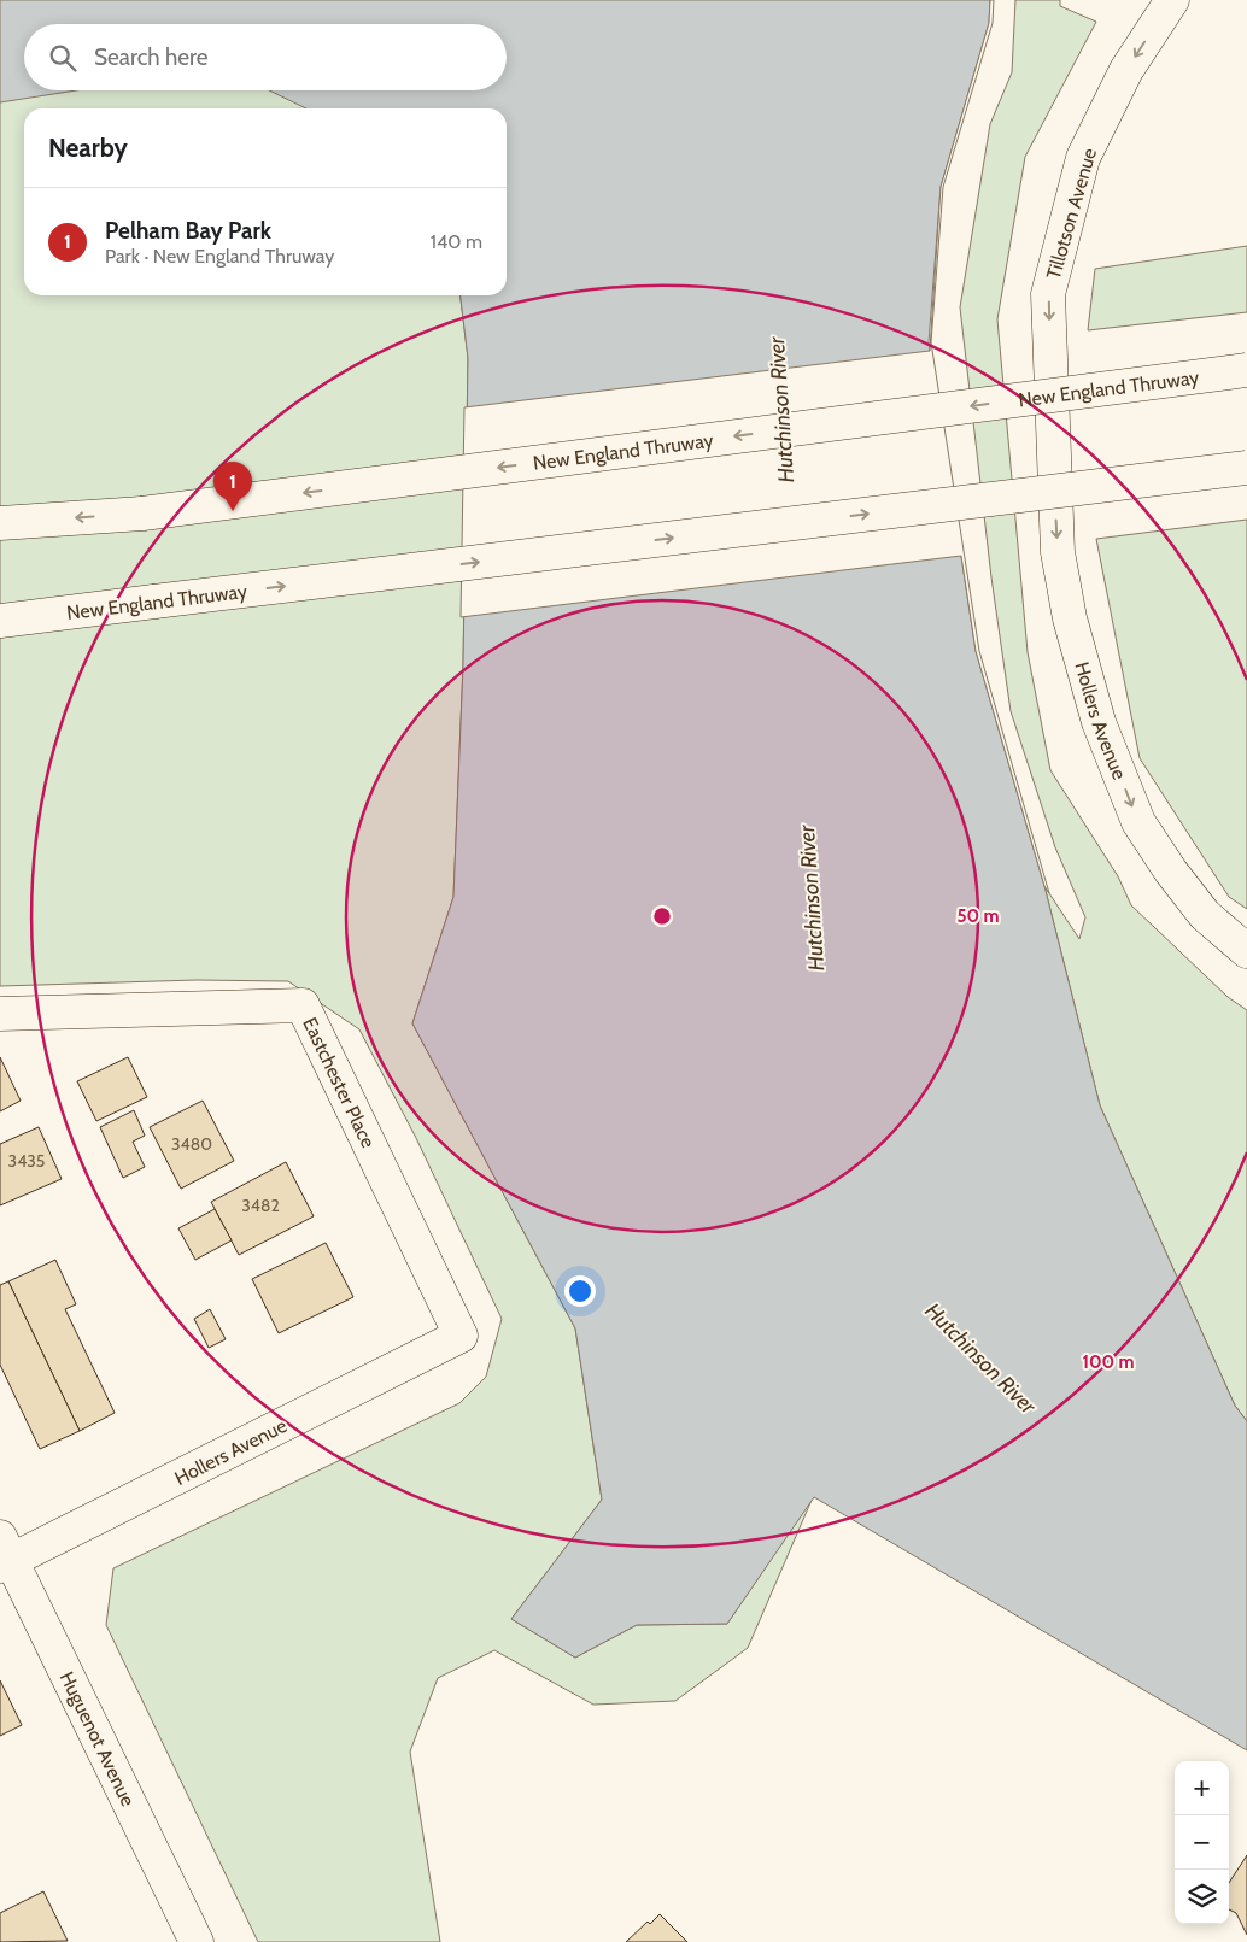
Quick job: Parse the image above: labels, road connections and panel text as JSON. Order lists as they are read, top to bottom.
{
  "streets": {
    "main road": [
      "Tillotson Avenue",
      "New England Thruway",
      "Hollers Avenue",
      "Eastchester Place",
      "Huguenot Avenue"
    ]
  },
  "crossings": [
    ["Tillotson Avenue", "Hollers Avenue"],
    ["Hollers Avenue", "Eastchester Place"],
    ["Hollers Avenue", "Huguenot Avenue"]
  ],
  "one_way": ["Tillotson Avenue", "Hollers Avenue"],
  "water": ["Hutchinson River"],
  "house_numbers": ["3480", "3435", "3482"],
  "page": {
    "search": "Search here",
    "heading": "Nearby",
    "list": [
      {
        "mark": "1",
        "name": "Pelham Bay Park",
        "note": "Park · New England Thruway",
        "value": "140 m"
      }
    ],
    "pins": "1",
    "map_buttons": ["+", "−"]
  },
  "rings": ["50 m", "100 m"]
}
